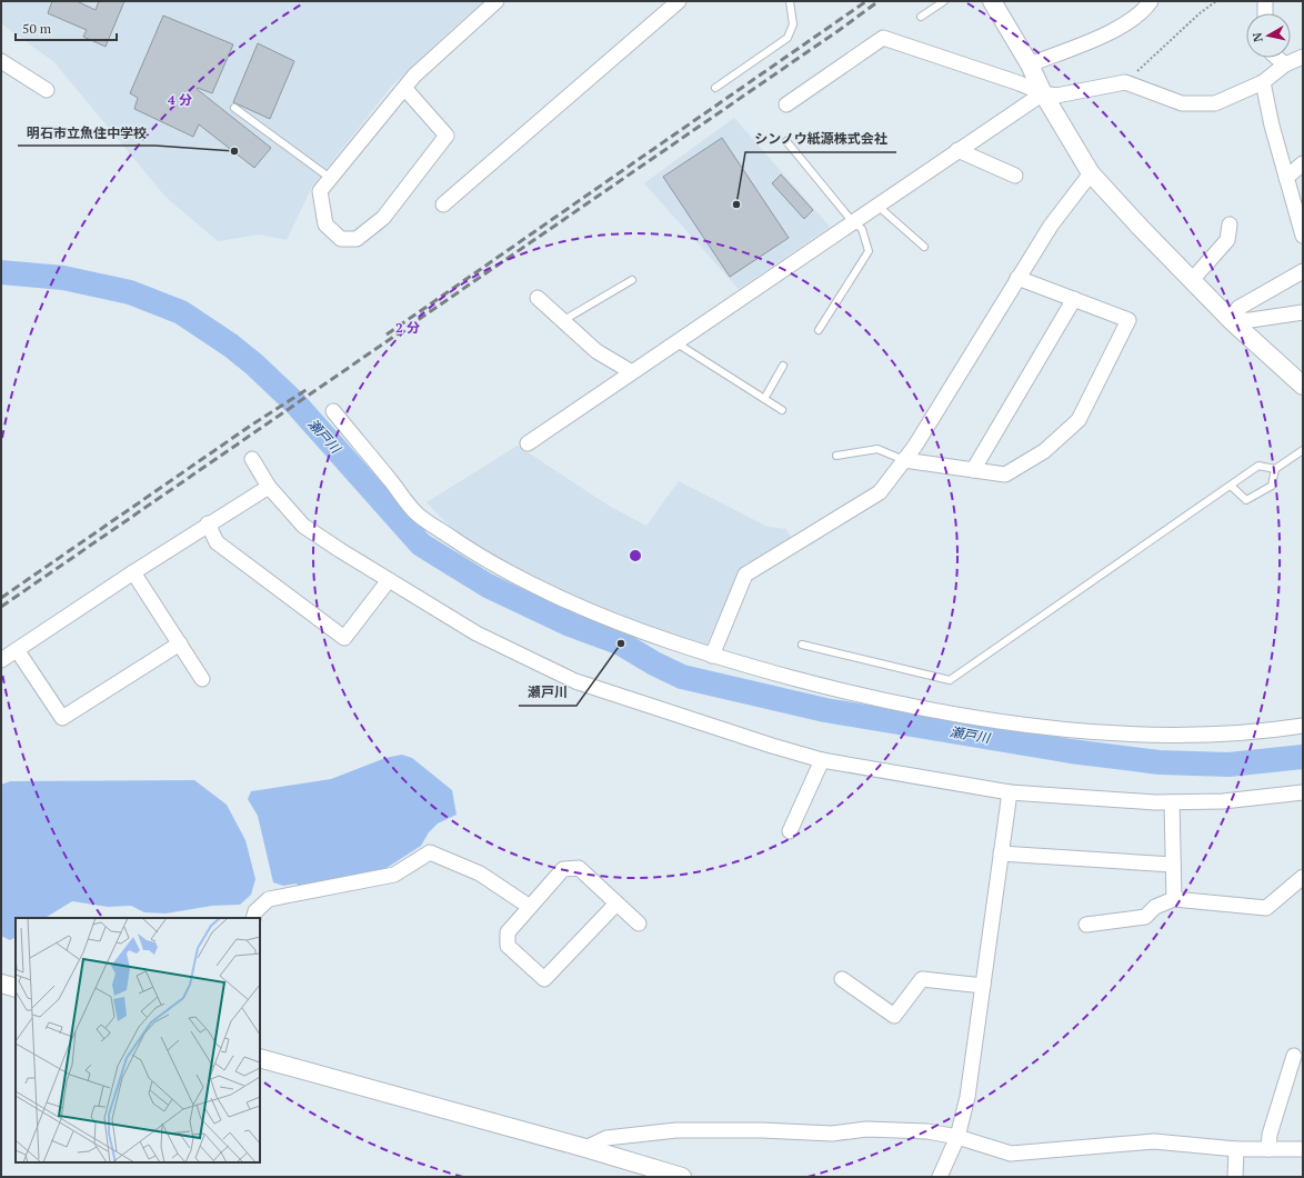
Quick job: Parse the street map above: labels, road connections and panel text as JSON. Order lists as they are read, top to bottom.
{
  "water": ["瀬戸川"],
  "places": ["明石市立魚住中学校", "シンノウ紙源株式会社", "瀬戸川"],
  "scale_bar": "50 m",
  "north": "left",
  "rings": ["4 分", "2 分"]
}
